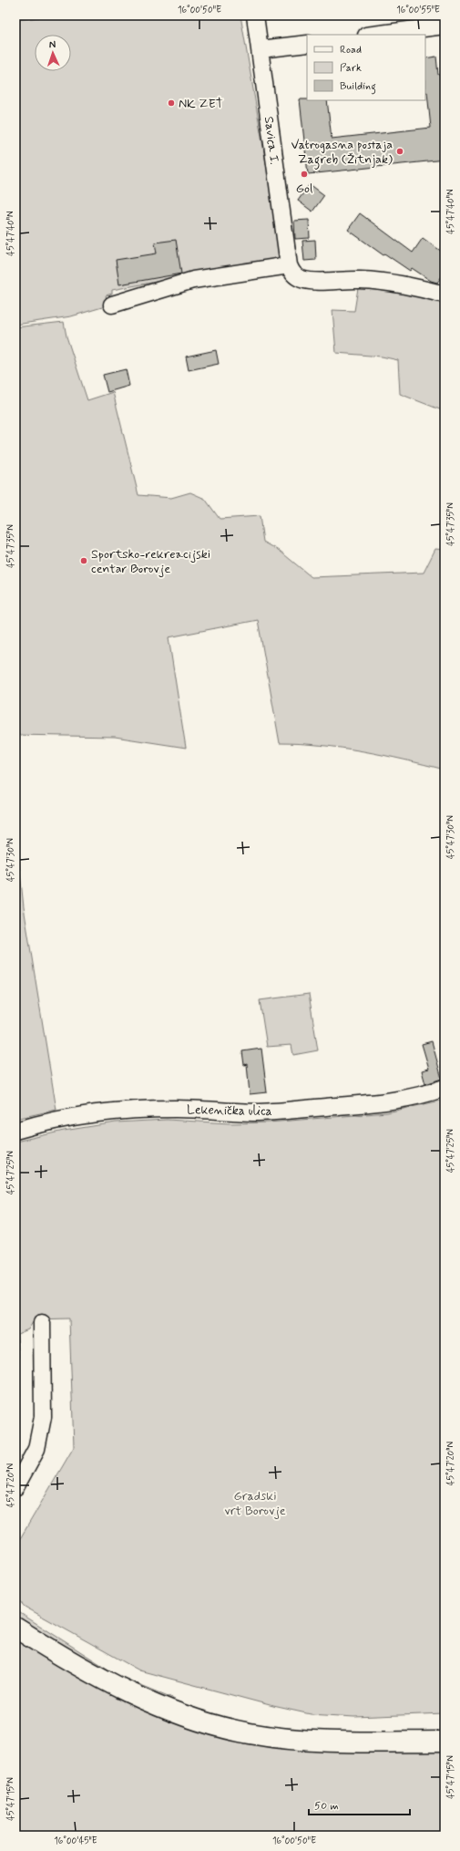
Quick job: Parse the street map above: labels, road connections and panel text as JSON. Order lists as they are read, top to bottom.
{
  "streets": {
    "street": ["Savica I.", "Lekenička ulica"]
  },
  "parks": ["Gradski vrt Borovje"],
  "places": [
    "NK ZET",
    "Vatrogasna postaja Zagreb (Žitnjak)",
    "Gol",
    "Sportsko-rekreacijski centar Borovje"
  ],
  "legend": ["Road", "Park", "Building"],
  "scale_bar": "50 m",
  "north": "top",
  "coordinates": [
    "16°00'50\"E",
    "16°00'55\"E",
    "45°47'40\"N",
    "45°47'35\"N",
    "45°47'30\"N",
    "45°47'25\"N",
    "45°47'20\"N",
    "45°47'15\"N",
    "16°00'45\"E"
  ]
}
